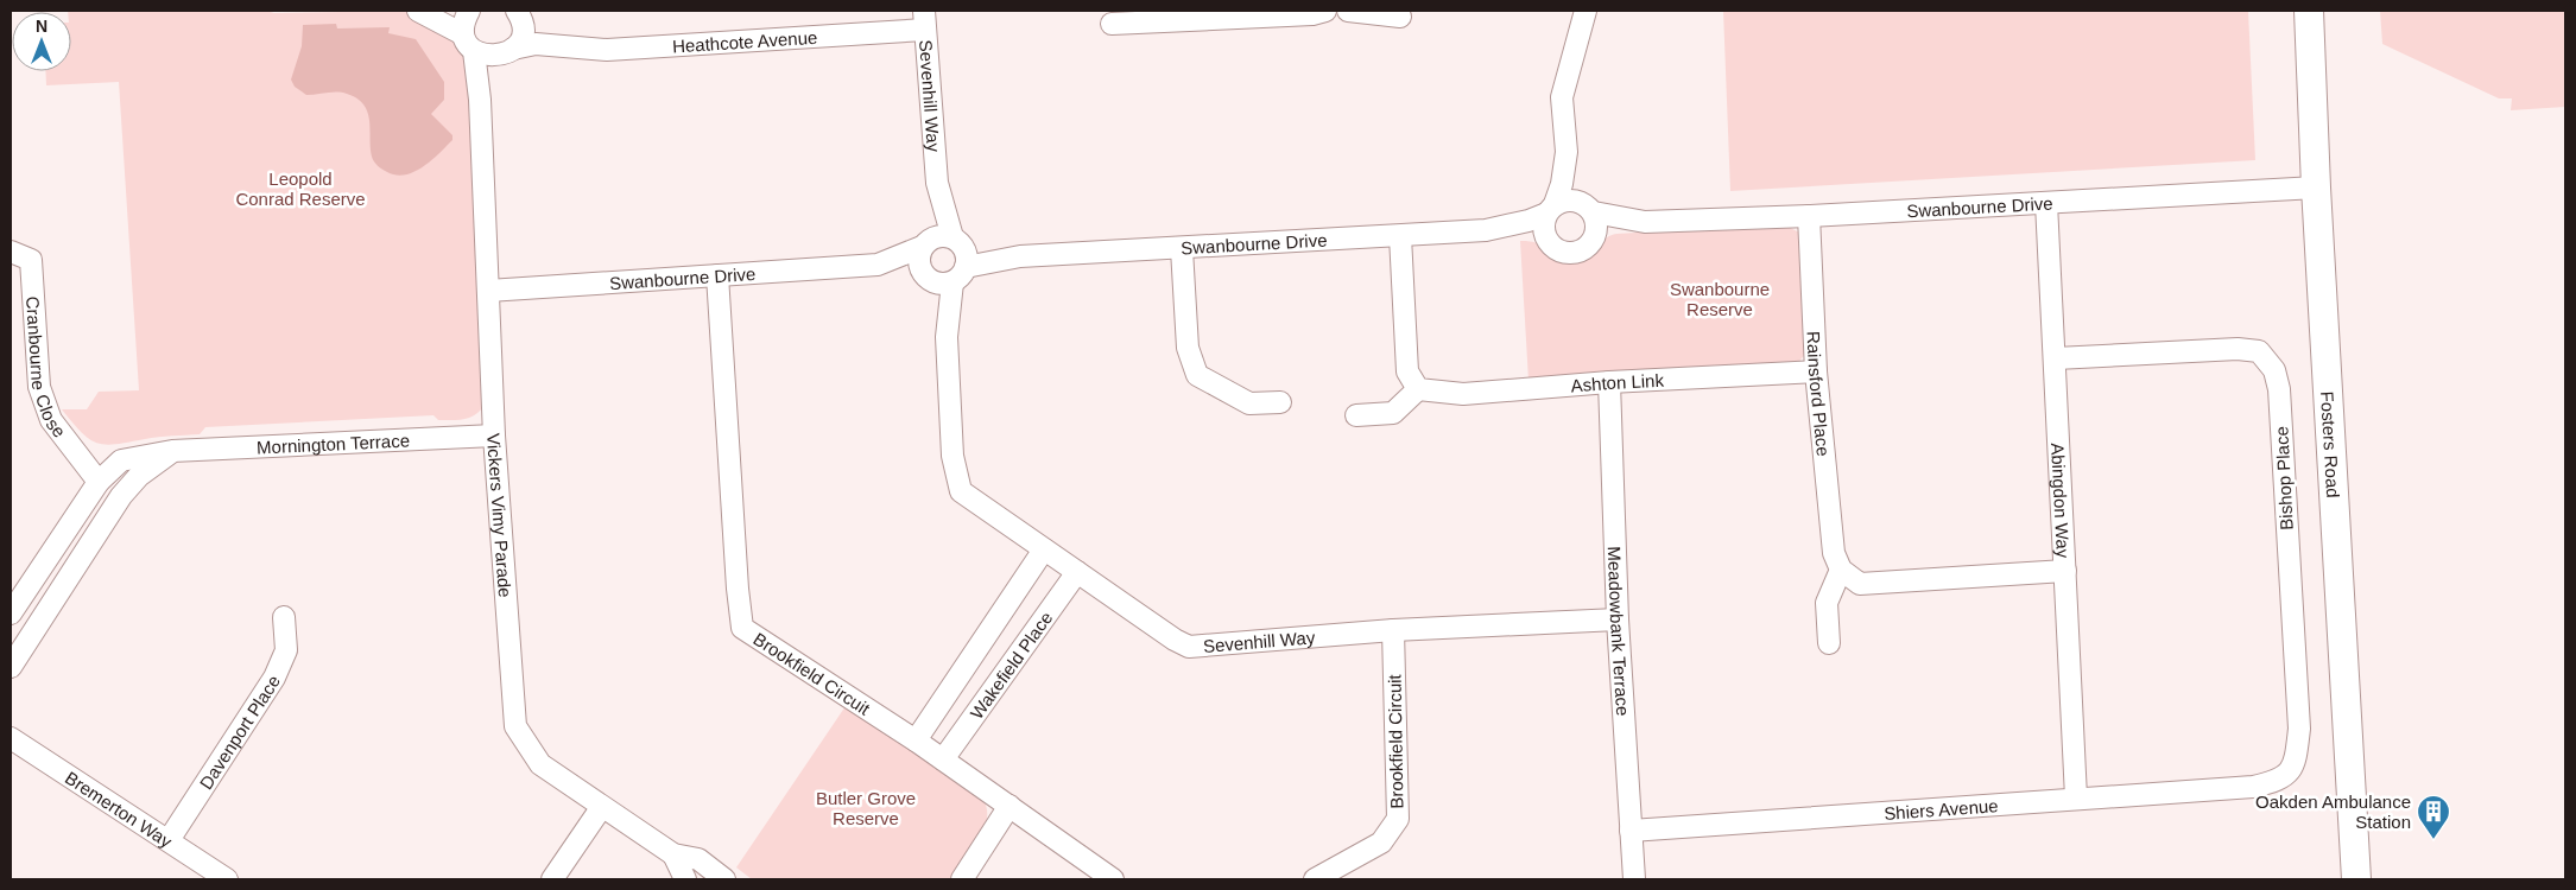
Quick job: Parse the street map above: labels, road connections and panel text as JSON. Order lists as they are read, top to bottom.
{
  "streets": {
    "main road": ["Fosters Road"],
    "street": [
      "Heathcote Avenue",
      "Sevenhill Way",
      "Swanbourne Drive",
      "Cranbourne Close",
      "Ashton Link",
      "Rainsford Place",
      "Mornington Terrace",
      "Bishop Place",
      "Abingdon Way",
      "Vickers Vimy Parade",
      "Meadowbank Terrace",
      "Wakefield Place",
      "Brookfield Circuit",
      "Davenport Place",
      "Bremerton Way",
      "Shiers Avenue"
    ]
  },
  "crossings": [
    ["Heathcote Avenue", "Sevenhill Way"],
    ["Heathcote Avenue", "Vickers Vimy Parade"],
    ["Sevenhill Way", "Swanbourne Drive"],
    ["Sevenhill Way", "Meadowbank Terrace"],
    ["Sevenhill Way", "Wakefield Place"],
    ["Sevenhill Way", "Brookfield Circuit"],
    ["Swanbourne Drive", "Rainsford Place"],
    ["Swanbourne Drive", "Fosters Road"],
    ["Swanbourne Drive", "Abingdon Way"],
    ["Swanbourne Drive", "Vickers Vimy Parade"],
    ["Swanbourne Drive", "Brookfield Circuit"],
    ["Cranbourne Close", "Mornington Terrace"],
    ["Ashton Link", "Rainsford Place"],
    ["Ashton Link", "Meadowbank Terrace"],
    ["Mornington Terrace", "Vickers Vimy Parade"],
    ["Bishop Place", "Abingdon Way"],
    ["Bishop Place", "Shiers Avenue"],
    ["Abingdon Way", "Shiers Avenue"],
    ["Meadowbank Terrace", "Shiers Avenue"],
    ["Wakefield Place", "Brookfield Circuit"],
    ["Davenport Place", "Bremerton Way"]
  ],
  "parks": ["Leopold Conrad Reserve", "Swanbourne Reserve", "Butler Grove Reserve"],
  "places": {
    "building": ["Oakden Ambulance Station"]
  },
  "north": "top"
}
